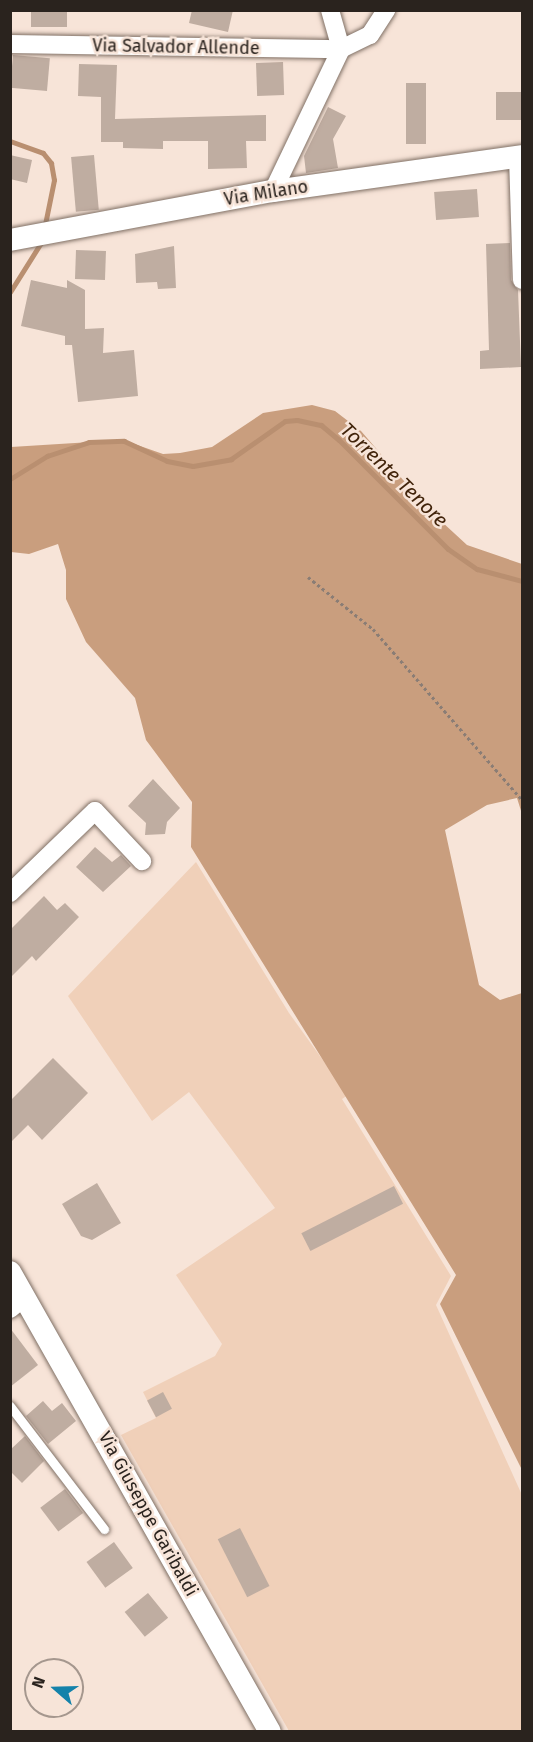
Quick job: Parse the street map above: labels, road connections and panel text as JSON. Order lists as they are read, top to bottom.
{
  "streets": {
    "street": ["Via Salvador Allende", "Via Milano", "Via Giuseppe Garibaldi"]
  },
  "water": ["Torrente Tenore"],
  "north": "left"
}
